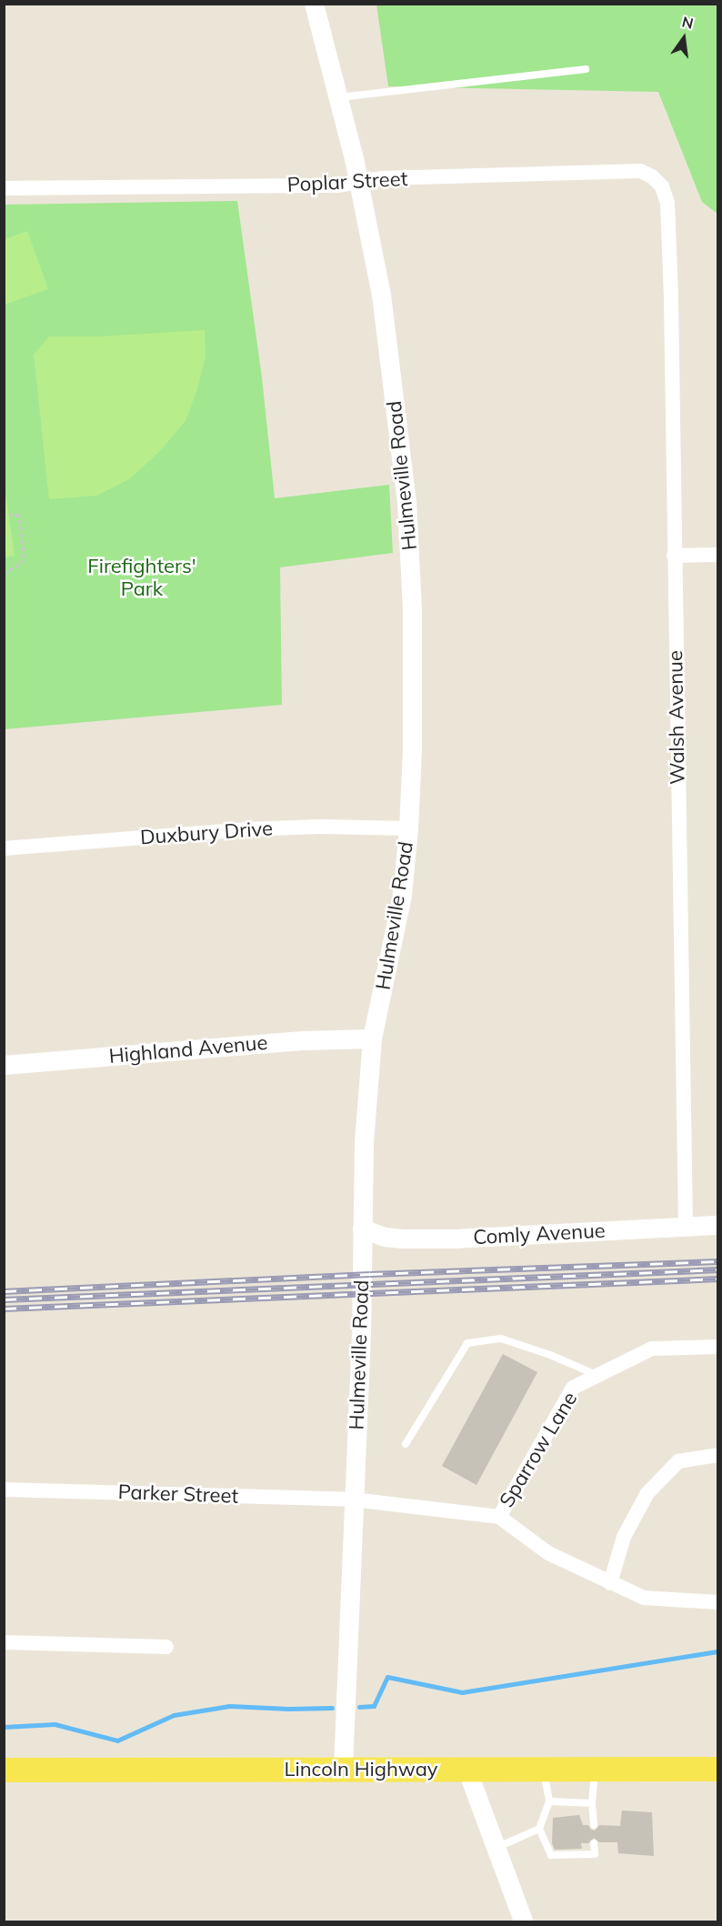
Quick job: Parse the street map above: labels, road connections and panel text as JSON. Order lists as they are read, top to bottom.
{
  "streets": {
    "main road": ["Lincoln Highway"],
    "street": [
      "Poplar Street",
      "Hulmeville Road",
      "Walsh Avenue",
      "Duxbury Drive",
      "Highland Avenue",
      "Comly Avenue",
      "Sparrow Lane",
      "Parker Street"
    ]
  },
  "crossings": [
    ["Poplar Street", "Hulmeville Road"],
    ["Poplar Street", "Walsh Avenue"],
    ["Hulmeville Road", "Duxbury Drive"],
    ["Hulmeville Road", "Highland Avenue"],
    ["Hulmeville Road", "Comly Avenue"],
    ["Hulmeville Road", "Sparrow Lane"],
    ["Hulmeville Road", "Parker Street"],
    ["Hulmeville Road", "Lincoln Highway"],
    ["Walsh Avenue", "Comly Avenue"],
    ["Sparrow Lane", "Parker Street"]
  ],
  "parks": ["Firefighters' Park"],
  "north": "top"
}
